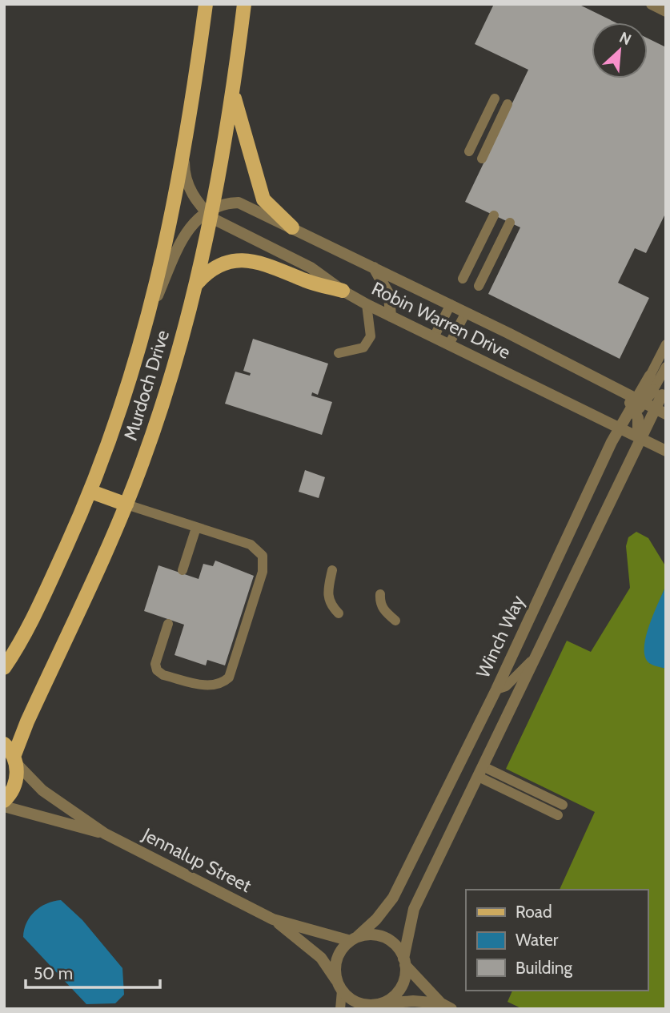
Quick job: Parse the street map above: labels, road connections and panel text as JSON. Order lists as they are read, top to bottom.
{
  "streets": {
    "main road": ["Murdoch Drive"],
    "street": ["Robin Warren Drive", "Winch Way", "Jennalup Street"]
  },
  "crossings": [
    ["Robin Warren Drive", "Murdoch Drive"],
    ["Robin Warren Drive", "Winch Way"],
    ["Murdoch Drive", "Jennalup Street"],
    ["Winch Way", "Jennalup Street"]
  ],
  "legend": ["Road", "Water", "Building"],
  "scale_bar": "50 m",
  "north": "top right"
}
